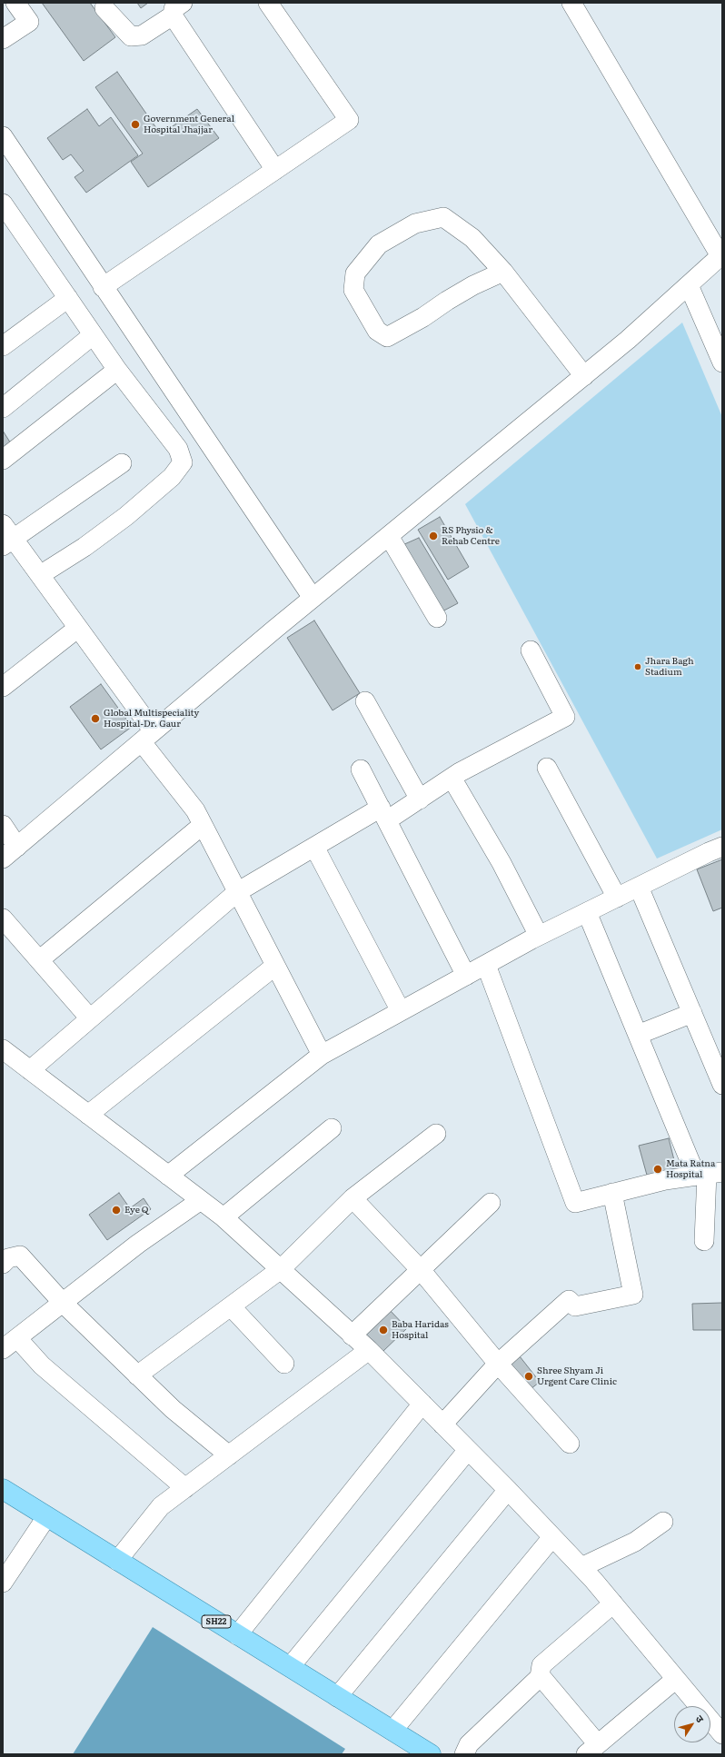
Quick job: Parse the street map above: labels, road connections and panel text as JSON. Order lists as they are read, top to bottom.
{
  "streets": {
    "main road": ["SH22"]
  },
  "places": [
    "Government General Hospital Jhajjar",
    "RS Physio & Rehab Centre",
    "Jhara Bagh Stadium",
    "Global Multispeciality Hospital-Dr. Gaur",
    "Mata Ratna Hospital",
    "Eye Q",
    "Baba Haridas Hospital",
    "Shree Shyam Ji Urgent Care Clinic"
  ],
  "north": "top right"
}
